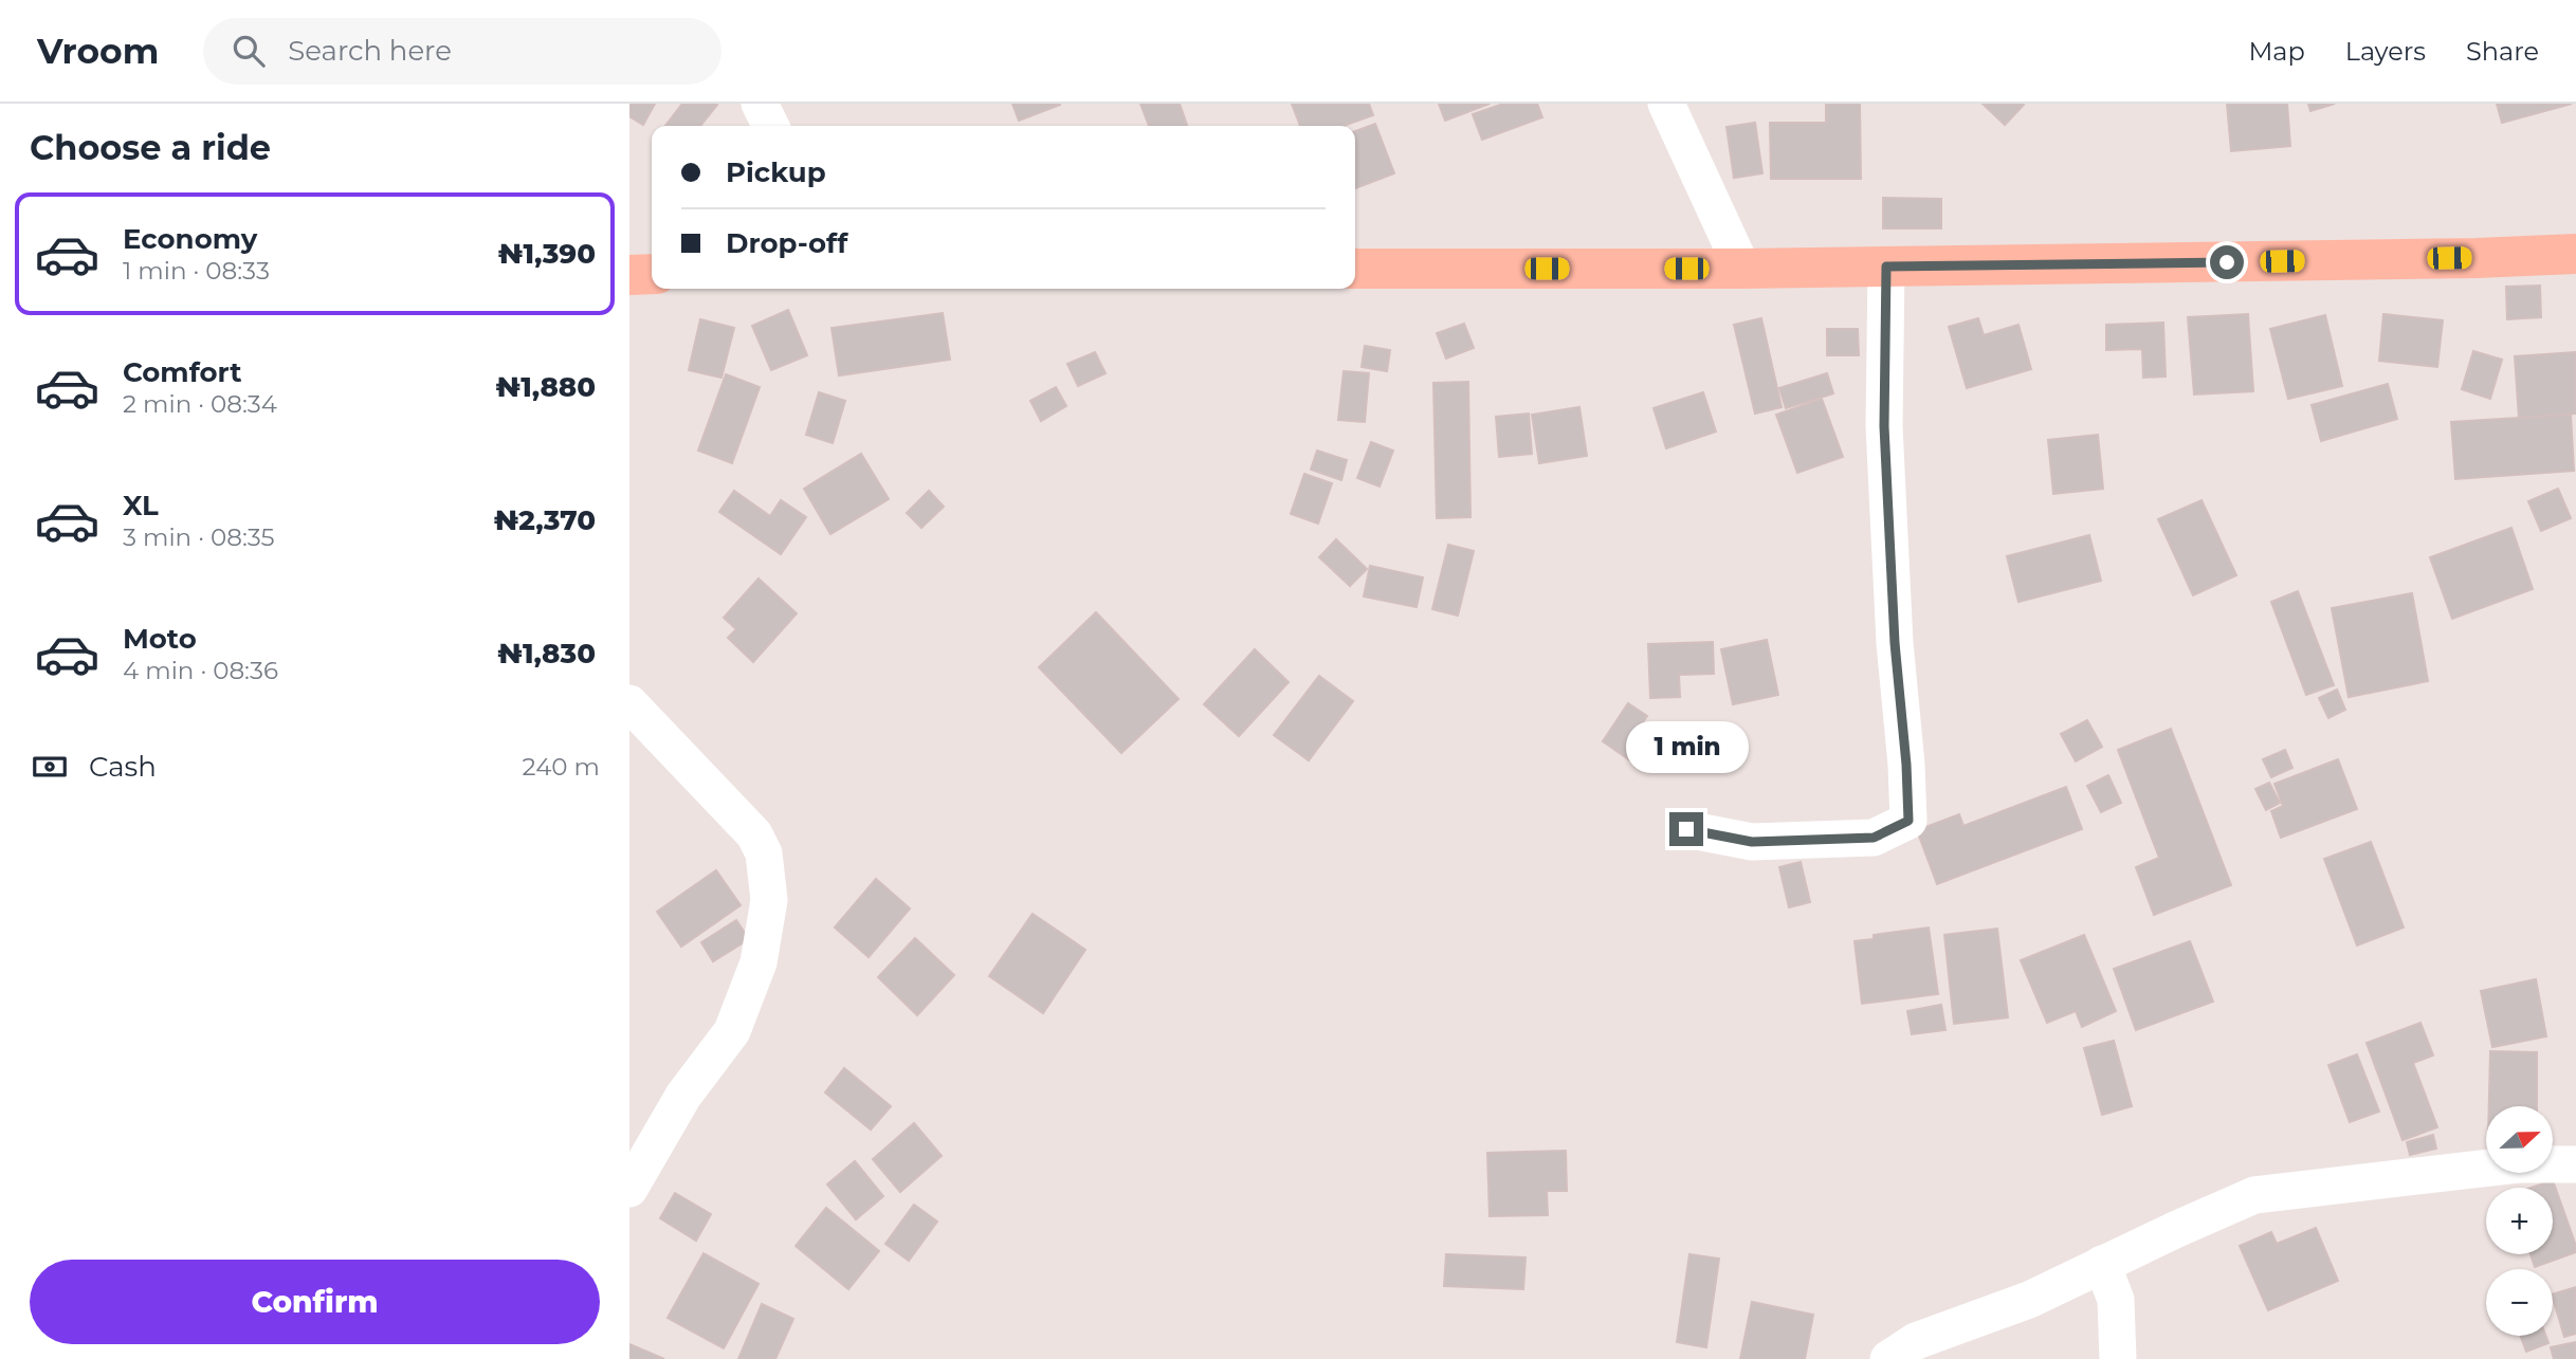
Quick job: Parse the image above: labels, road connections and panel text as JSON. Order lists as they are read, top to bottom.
{
  "north": "right",
  "page": {
    "header": "Vroom",
    "search": "Search here",
    "nav": ["Map", "Layers", "Share"],
    "heading": "Choose a ride",
    "banner": ["Pickup", "Drop-off"],
    "list": [
      {
        "name": "Economy",
        "note": "1 min · 08:33",
        "value": "₦1,390"
      },
      {
        "name": "Comfort",
        "note": "2 min · 08:34",
        "value": "₦1,880"
      },
      {
        "name": "XL",
        "note": "3 min · 08:35",
        "value": "₦2,370"
      },
      {
        "name": "Moto",
        "note": "4 min · 08:36",
        "value": "₦1,830"
      }
    ],
    "bubble": "1 min",
    "pay": ["Cash", "240 m"],
    "map_buttons": ["+", "−"],
    "buttons": "Confirm"
  }
}
